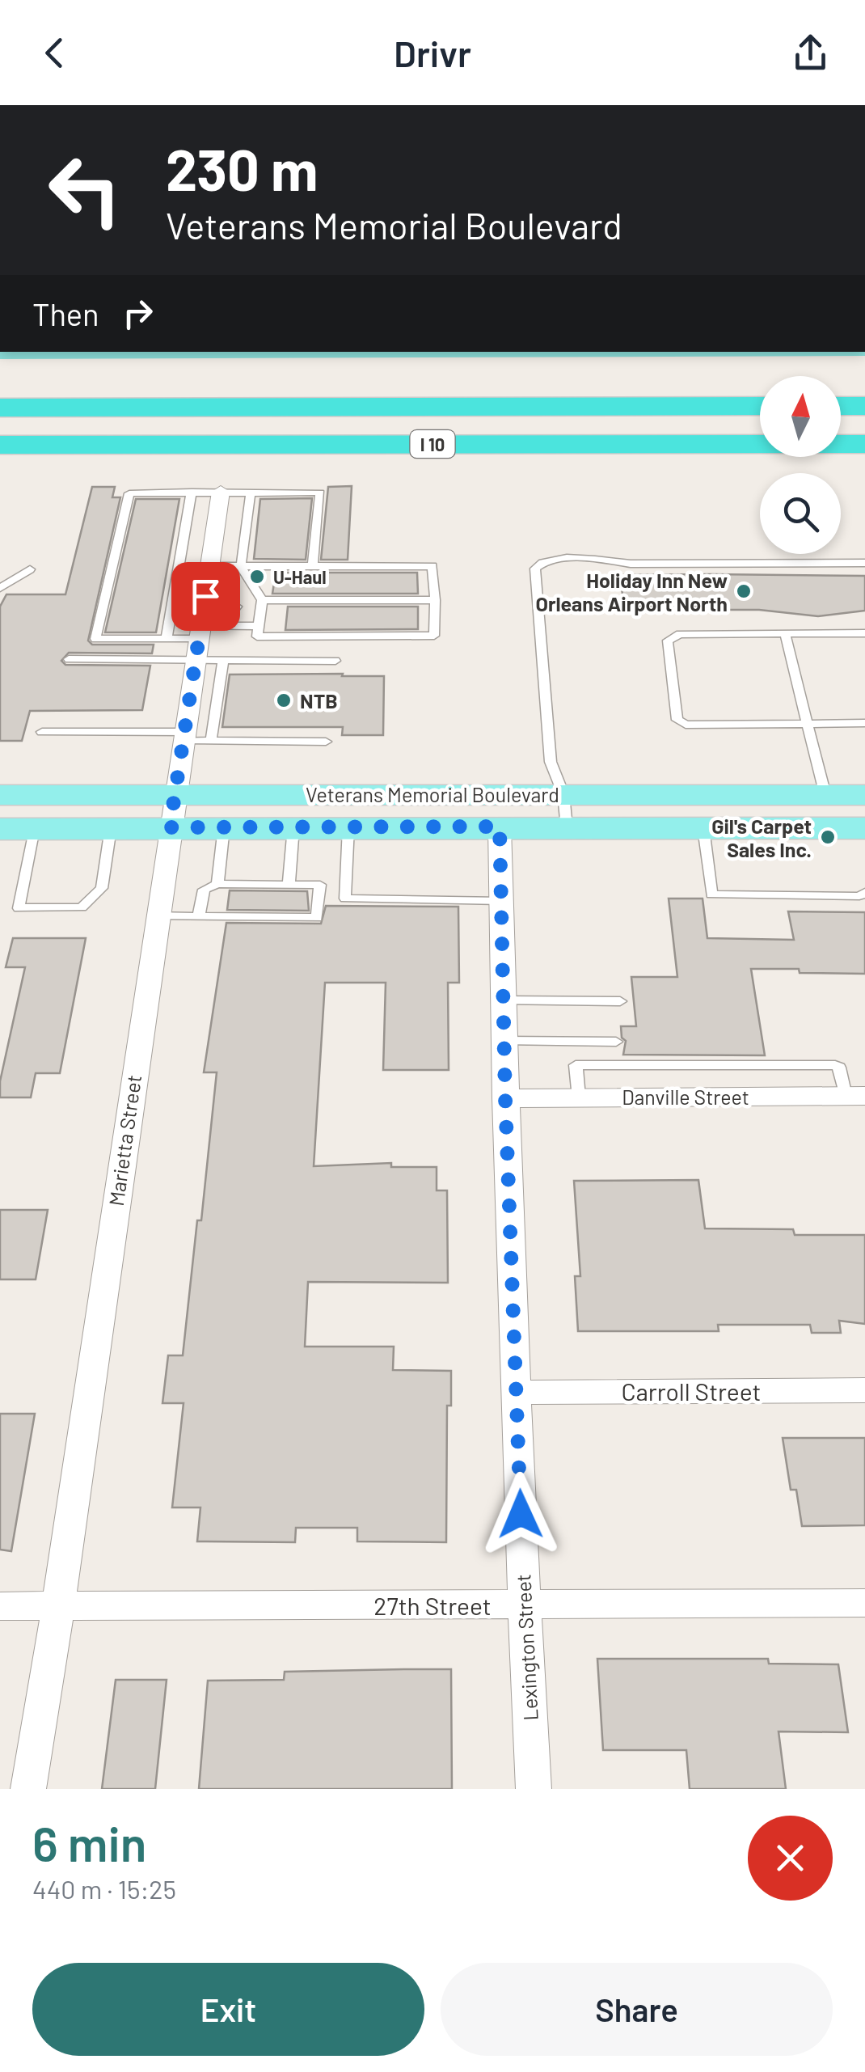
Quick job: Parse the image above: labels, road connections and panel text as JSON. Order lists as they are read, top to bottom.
{
  "streets": {
    "highway": ["I 10"],
    "main road": ["Veterans Memorial Boulevard"],
    "street": [
      "Danville Street",
      "Marietta Street",
      "Carroll Street",
      "27th Street",
      "Lexington Street"
    ]
  },
  "crossings": [
    ["Veterans Memorial Boulevard", "Marietta Street"],
    ["Veterans Memorial Boulevard", "Lexington Street"],
    ["Danville Street", "Lexington Street"],
    ["Marietta Street", "27th Street"],
    ["Carroll Street", "Lexington Street"],
    ["27th Street", "Lexington Street"]
  ],
  "places": [
    "U-Haul",
    "Holiday Inn New Orleans Airport North",
    "NTB",
    "Gil's Carpet Sales Inc."
  ],
  "north": "top",
  "page": {
    "header": "Drivr",
    "turn": ["230 m", "Veterans Memorial Boulevard"],
    "then": "Then",
    "heading": ["6 min", "440 m · 15:25"],
    "buttons": ["Exit", "Share"]
  }
}
